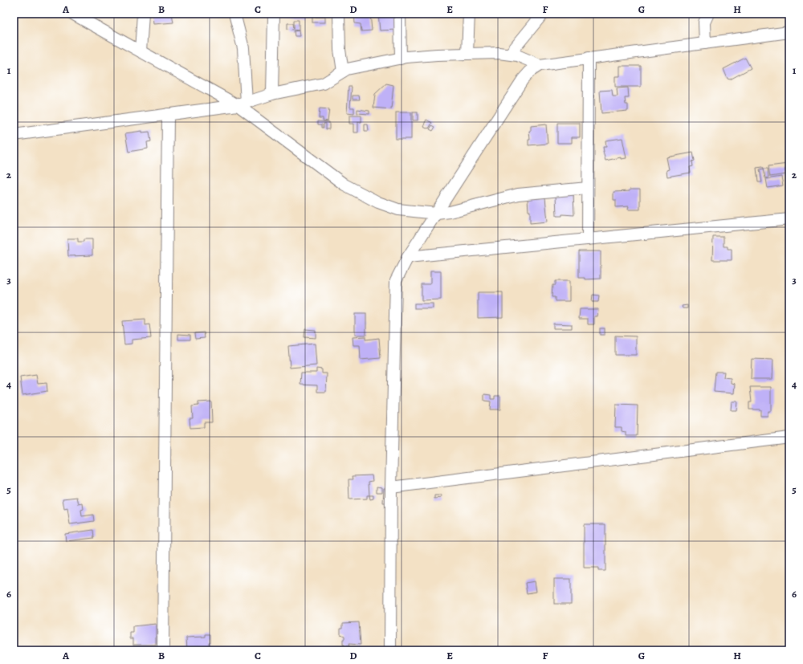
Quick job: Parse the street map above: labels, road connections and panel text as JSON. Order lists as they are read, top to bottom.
{
  "grid": {
    "columns": [
      "A",
      "B",
      "C",
      "D",
      "E",
      "F",
      "G",
      "H"
    ],
    "rows": [
      "1",
      "2",
      "3",
      "4",
      "5",
      "6"
    ]
  }
}
